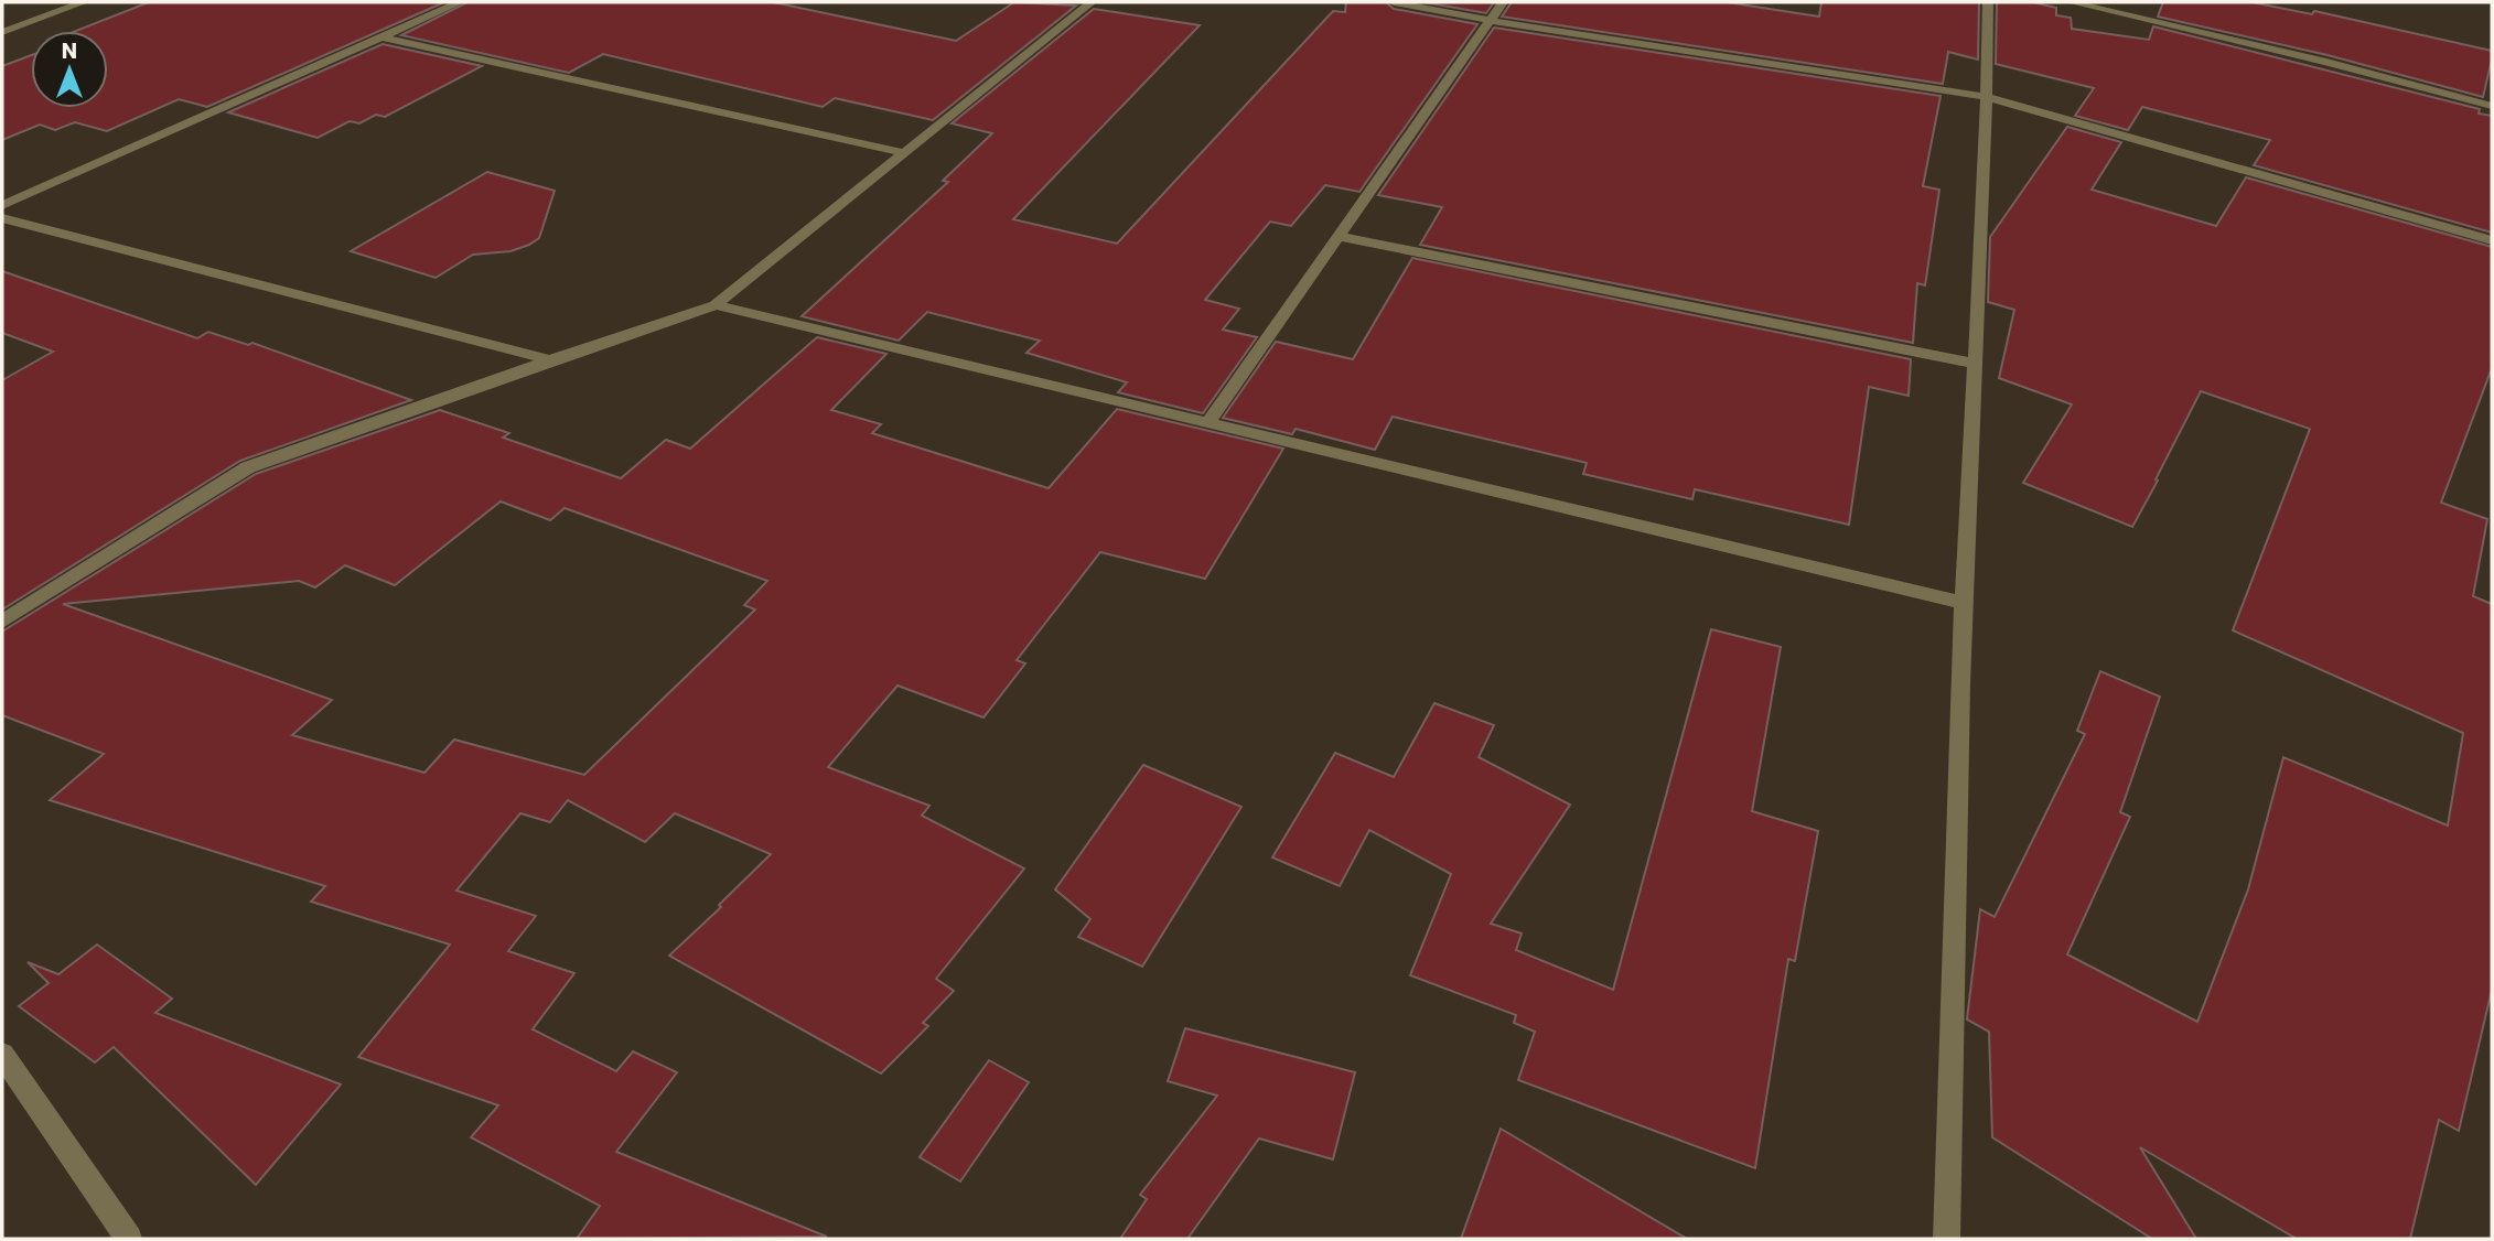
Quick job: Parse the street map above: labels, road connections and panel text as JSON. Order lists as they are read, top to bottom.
{
  "north": "top"
}
